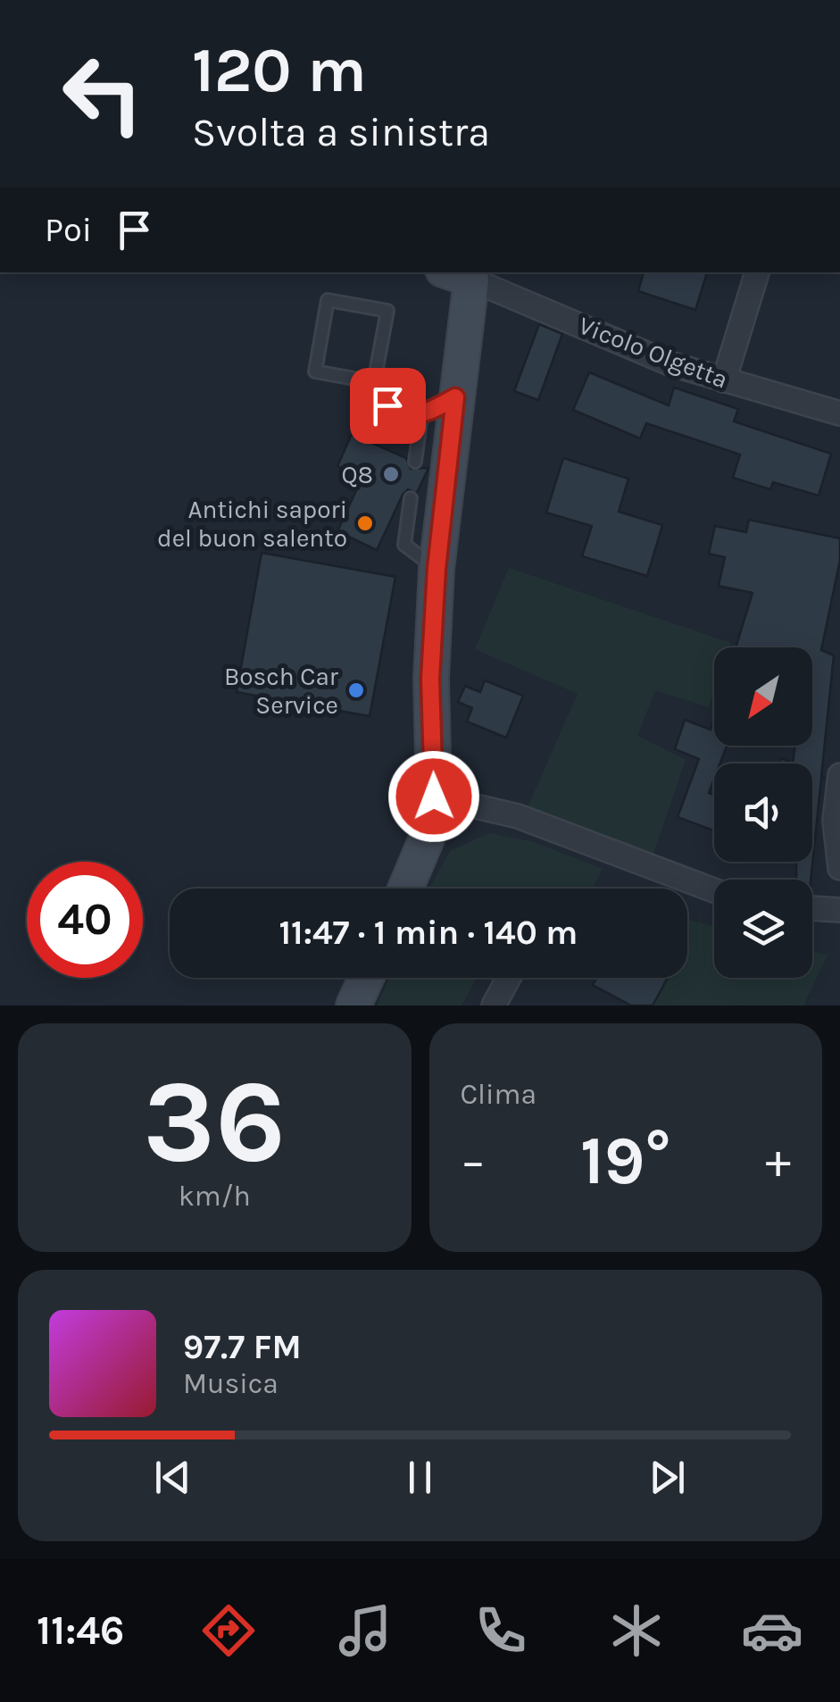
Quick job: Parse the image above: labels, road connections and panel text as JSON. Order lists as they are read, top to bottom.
{
  "streets": {
    "street": ["Vicolo Olgetta"]
  },
  "places": ["Q8", "Antichi sapori del buon salento", "Bosch Car Service"],
  "north": "bottom left",
  "page": {
    "turn": ["120 m", "Svolta a sinistra"],
    "then": "Poi",
    "limit": "40",
    "trip": "11:47 · 1 min · 140 m",
    "tile": [
      ["36", "km/h"],
      "Clima"
    ],
    "heat": ["−", "19°", "+"],
    "song": ["97.7 FM", "Musica"],
    "tabs": "11:46"
  }
}
